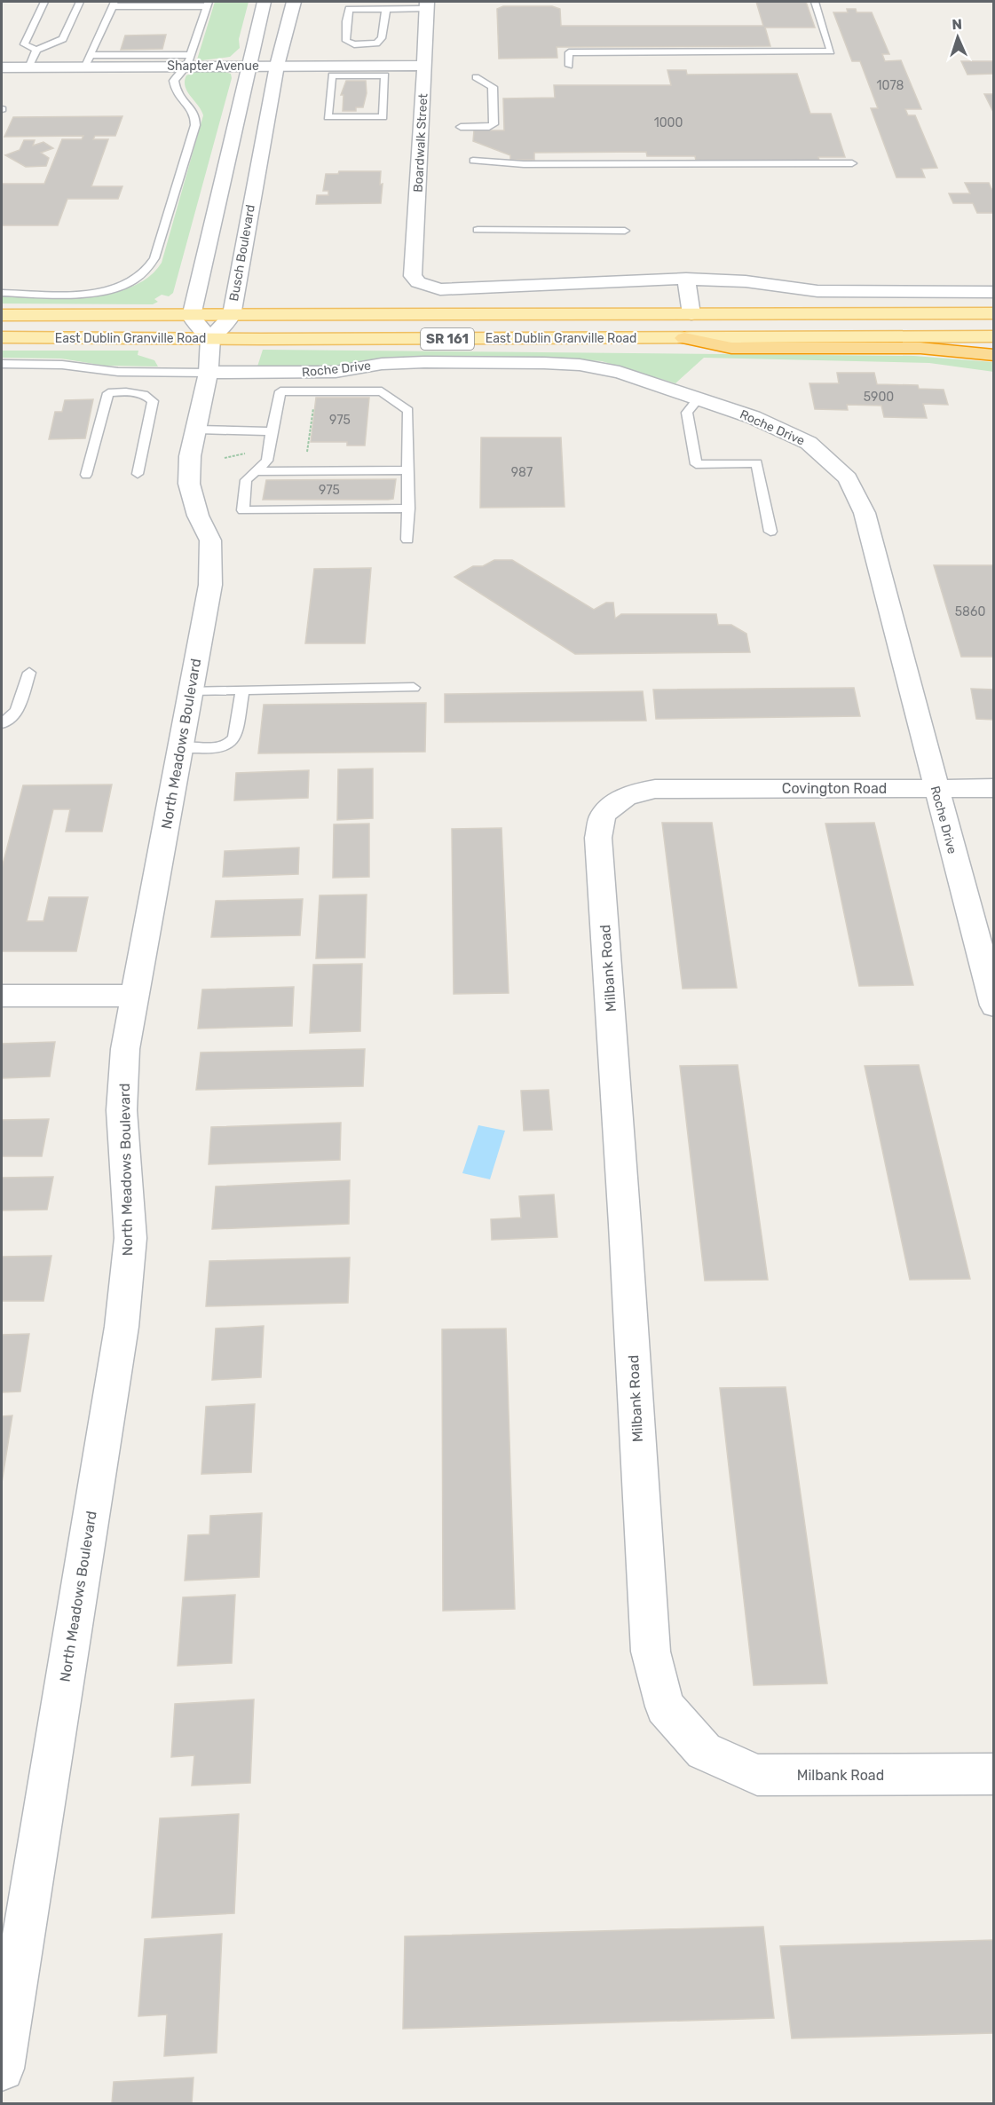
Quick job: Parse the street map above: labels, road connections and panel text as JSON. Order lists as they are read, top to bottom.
{
  "streets": {
    "main road": ["East Dublin Granville Road", "SR 161"],
    "street": [
      "Shapter Avenue",
      "Boardwalk Street",
      "Busch Boulevard",
      "Roche Drive",
      "North Meadows Boulevard",
      "Covington Road",
      "Milbank Road"
    ]
  },
  "crossings": [
    ["Shapter Avenue", "Boardwalk Street"],
    ["Shapter Avenue", "Busch Boulevard"],
    ["Busch Boulevard", "East Dublin Granville Road"],
    ["Busch Boulevard", "North Meadows Boulevard"],
    ["East Dublin Granville Road", "Roche Drive"],
    ["East Dublin Granville Road", "North Meadows Boulevard"],
    ["Roche Drive", "North Meadows Boulevard"],
    ["Roche Drive", "Covington Road"],
    ["Covington Road", "Milbank Road"]
  ],
  "house_numbers": [
    "1078",
    "1000",
    "5900",
    "975",
    "987",
    "975",
    "5860"
  ],
  "north": "top"
}
